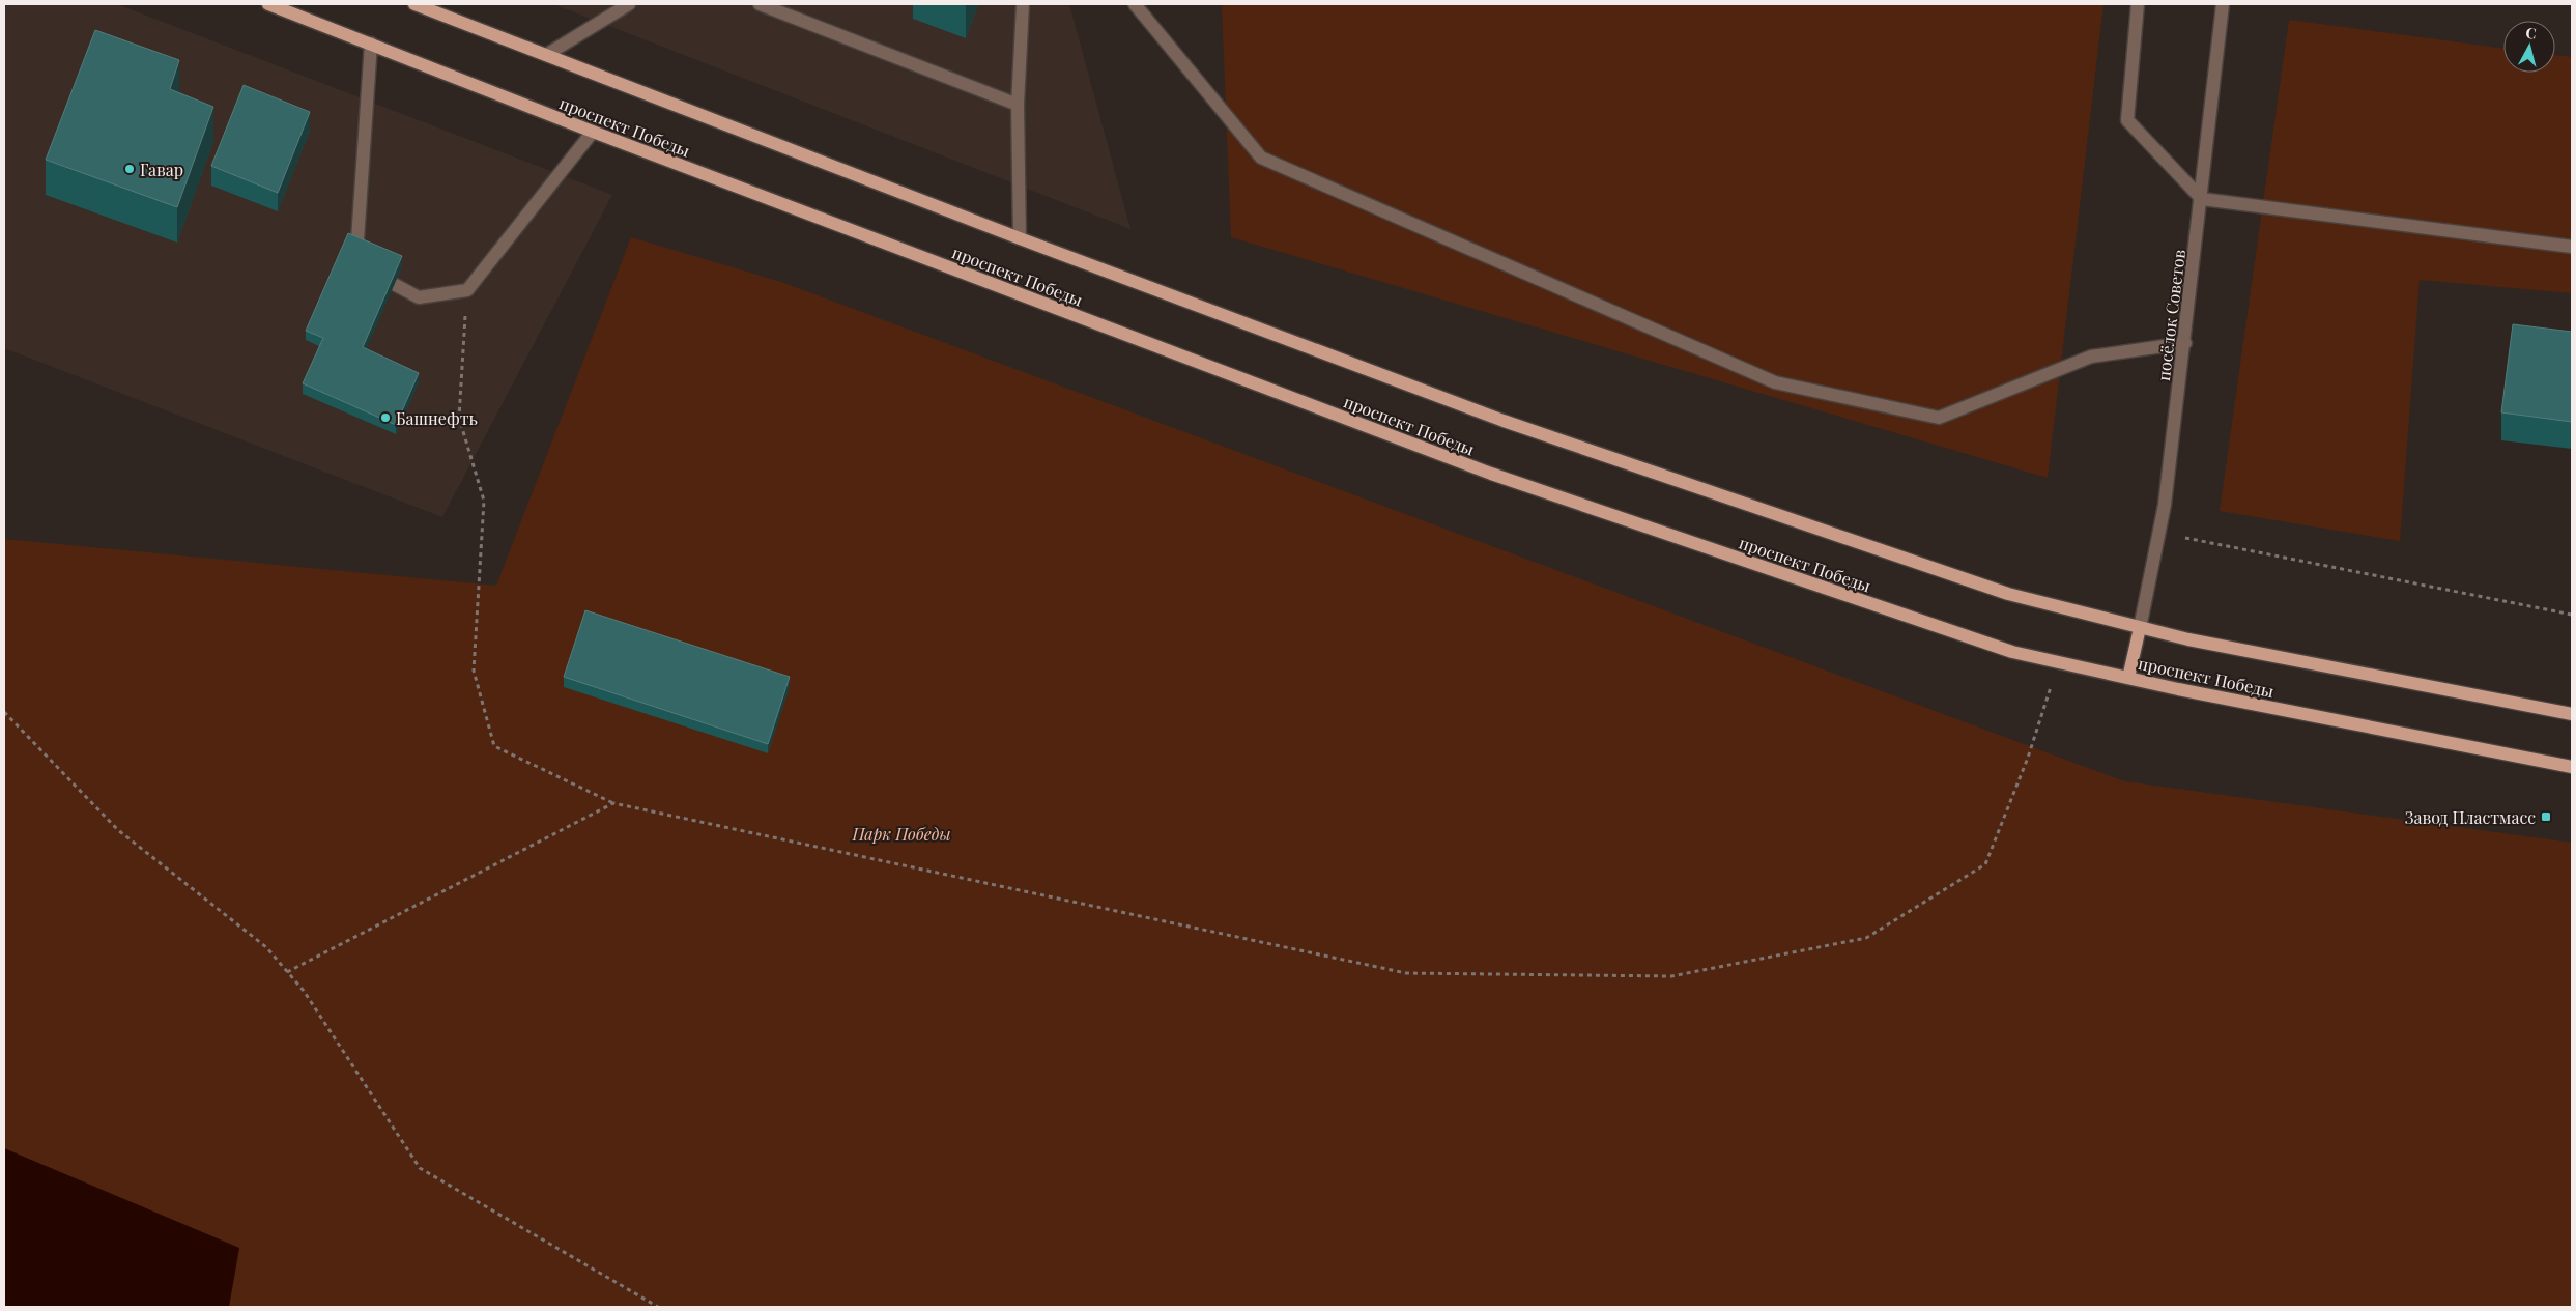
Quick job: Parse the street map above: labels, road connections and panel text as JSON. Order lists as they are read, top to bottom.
{
  "streets": {
    "main road": ["проспект Победы"],
    "street": ["посёлок Советов"]
  },
  "crossings": [
    ["проспект Победы", "посёлок Советов"]
  ],
  "parks": ["Парк Победы"],
  "places": {
    "other": ["Гавар", "Башнефть"],
    "transit": ["Завод Пластмасс"]
  },
  "north": "top"
}
